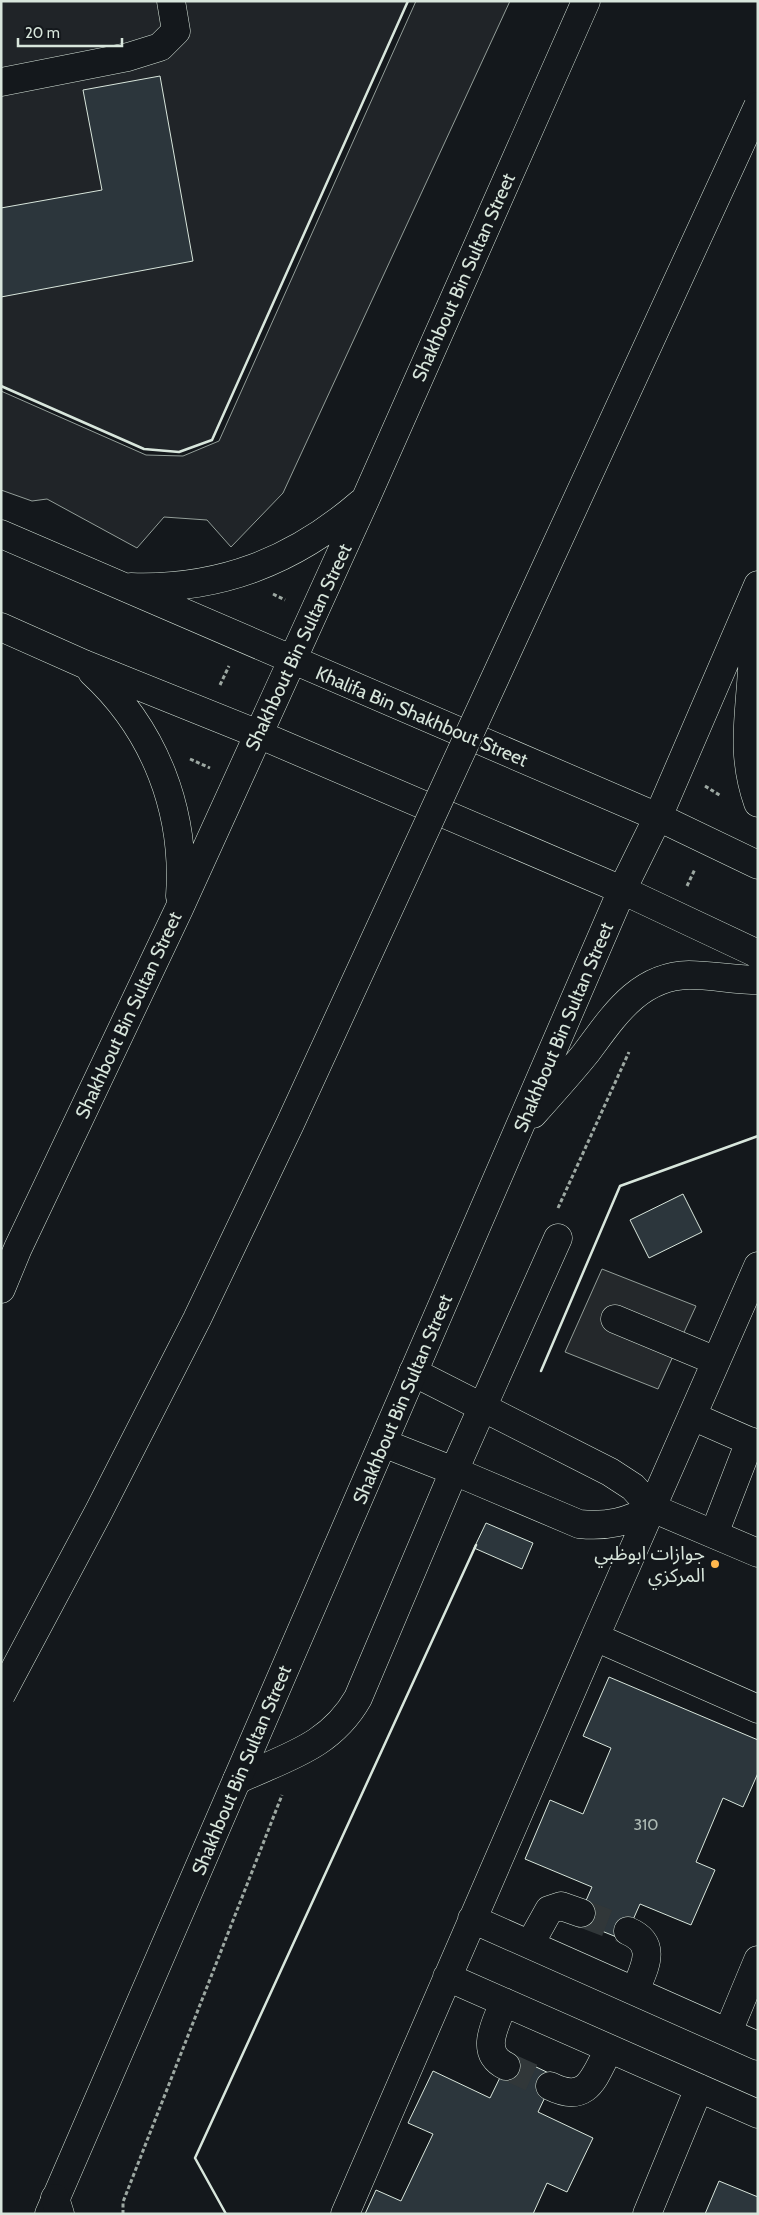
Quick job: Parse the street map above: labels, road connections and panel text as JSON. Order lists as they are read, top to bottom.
{
  "streets": {
    "main road": ["Shakhbout Bin Sultan Street", "Khalifa Bin Shakhbout Street"]
  },
  "crossings": [
    ["Shakhbout Bin Sultan Street", "Khalifa Bin Shakhbout Street"]
  ],
  "places": ["جوازات ابوظبي المركزي"],
  "house_numbers": ["310"],
  "scale_bar": "20 m"
}
